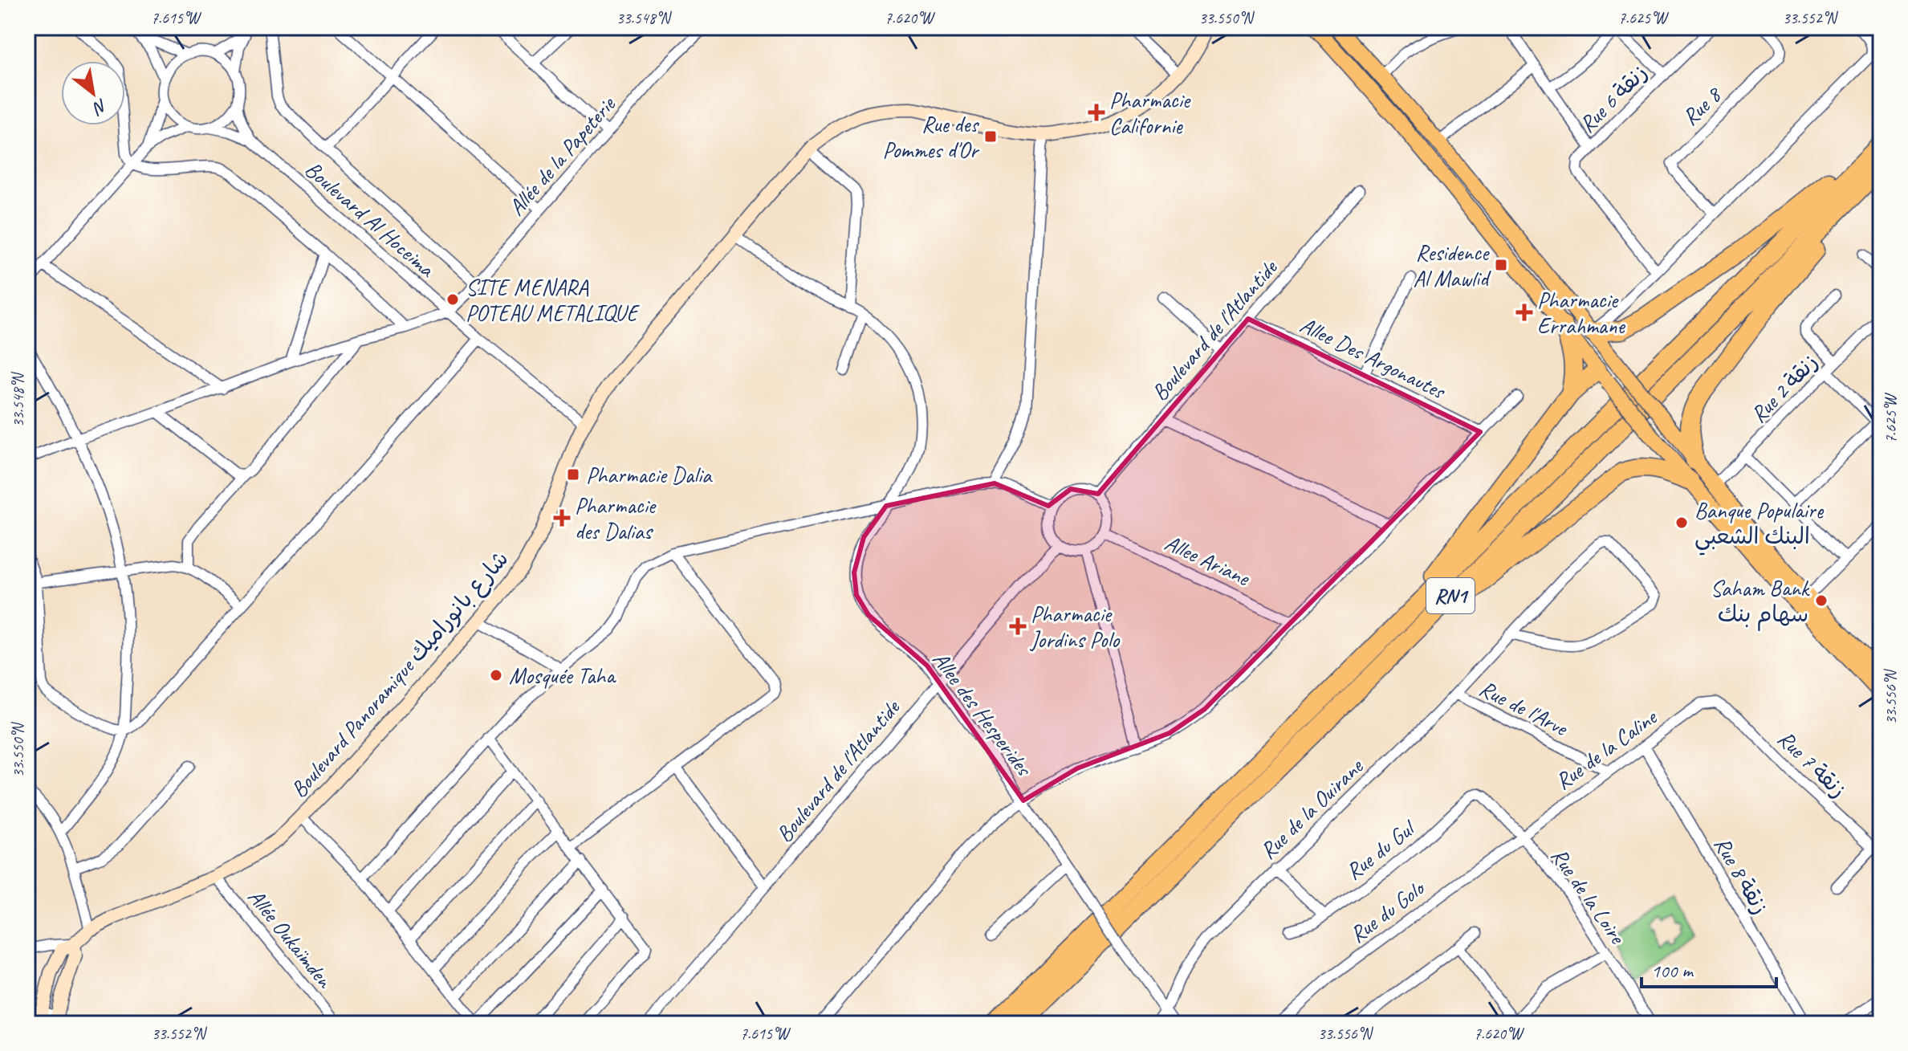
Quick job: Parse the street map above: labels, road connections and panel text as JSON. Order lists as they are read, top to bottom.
{
  "streets": {
    "highway": ["RN1"],
    "main road": ["Boulevard Panoramique شارع بانوراميك"],
    "street": [
      "Rue 6 زنقة",
      "Rue 8",
      "Allée de la Papeterie",
      "Boulevard Al Hoceima",
      "Boulevard de l'Atlantide",
      "Allee Des Argonautes",
      "Rue 2 زنقة",
      "Allee Ariane",
      "Rue de l'Arve",
      "Allee des Hesperides",
      "Rue de la Caline",
      "Rue 7 زنقة",
      "Rue de la Ouirane",
      "Rue du Gul",
      "Rue 8 زنقة",
      "Rue de la Loire",
      "Rue du Golo",
      "Allée Oukaïmden"
    ]
  },
  "crossings": [
    ["Allée de la Papeterie", "Boulevard Al Hoceima"],
    ["Boulevard Al Hoceima", "Boulevard Panoramique شارع بانوراميك"],
    ["Boulevard de l'Atlantide", "Allee Des Argonautes"],
    ["Boulevard de l'Atlantide", "Allee Ariane"],
    ["Boulevard de l'Atlantide", "Allee des Hesperides"],
    ["Boulevard Panoramique شارع بانوراميك", "Allee des Hesperides"],
    ["Boulevard Panoramique شارع بانوراميك", "Allée Oukaïmden"],
    ["Rue de l'Arve", "Rue de la Caline"],
    ["Rue de l'Arve", "Rue de la Ouirane"],
    ["Allee des Hesperides", "Rue de la Ouirane"],
    ["Rue de la Caline", "Rue 7 زنقة"],
    ["Rue de la Caline", "Rue 8 زنقة"],
    ["Rue de la Caline", "Rue de la Loire"],
    ["Rue de la Caline", "Rue du Golo"],
    ["Rue du Gul", "Rue de la Loire"],
    ["Rue de la Loire", "Rue du Golo"]
  ],
  "places": {
    "health": [
      "Pharmacie Californie",
      "Pharmacie Errahmane",
      "Pharmacie des Dalias",
      "Pharmacie Jordins Polo"
    ],
    "transit": ["Rue des Pommes d'Or", "Residence Al Mawlid", "Pharmacie Dalia"],
    "other": [
      "SITE MENARA POTEAU METALIQUE",
      "Banque Populaire البنك الشعبي",
      "Saham Bank سهام بنك",
      "Mosquée Taha"
    ]
  },
  "scale_bar": "100 m",
  "north": "bottom right",
  "coordinates": [
    "7.615°W",
    "33.548°N",
    "7.620°W",
    "33.550°N",
    "7.625°W",
    "33.552°N",
    "33.556°N"
  ]
}
